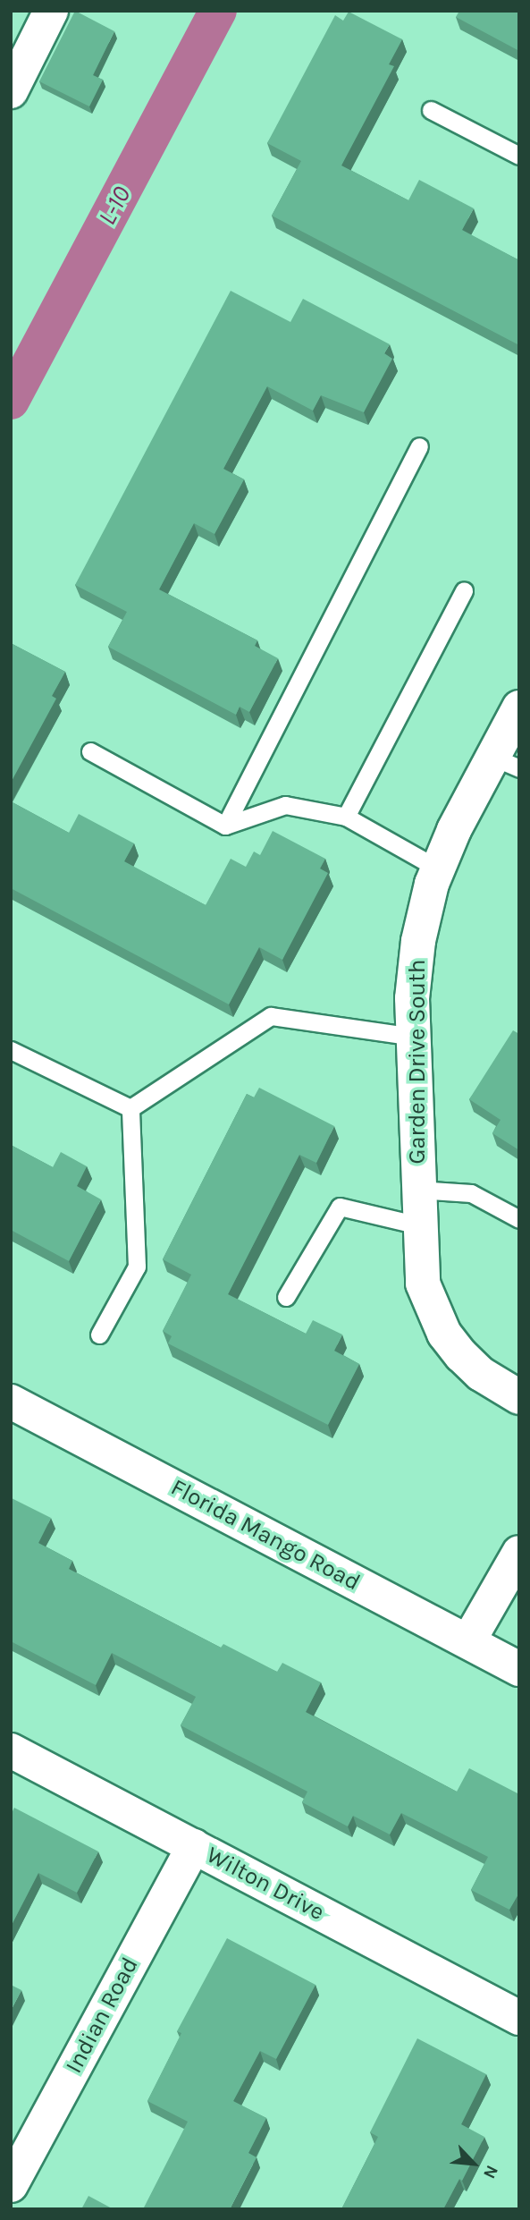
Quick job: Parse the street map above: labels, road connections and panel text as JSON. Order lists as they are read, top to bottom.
{
  "streets": {
    "street": [
      "Garden Drive South",
      "Florida Mango Road",
      "Wilton Drive",
      "Indian Road"
    ]
  },
  "crossings": [
    ["Wilton Drive", "Indian Road"]
  ],
  "water": ["L-10"],
  "north": "bottom right"
}
